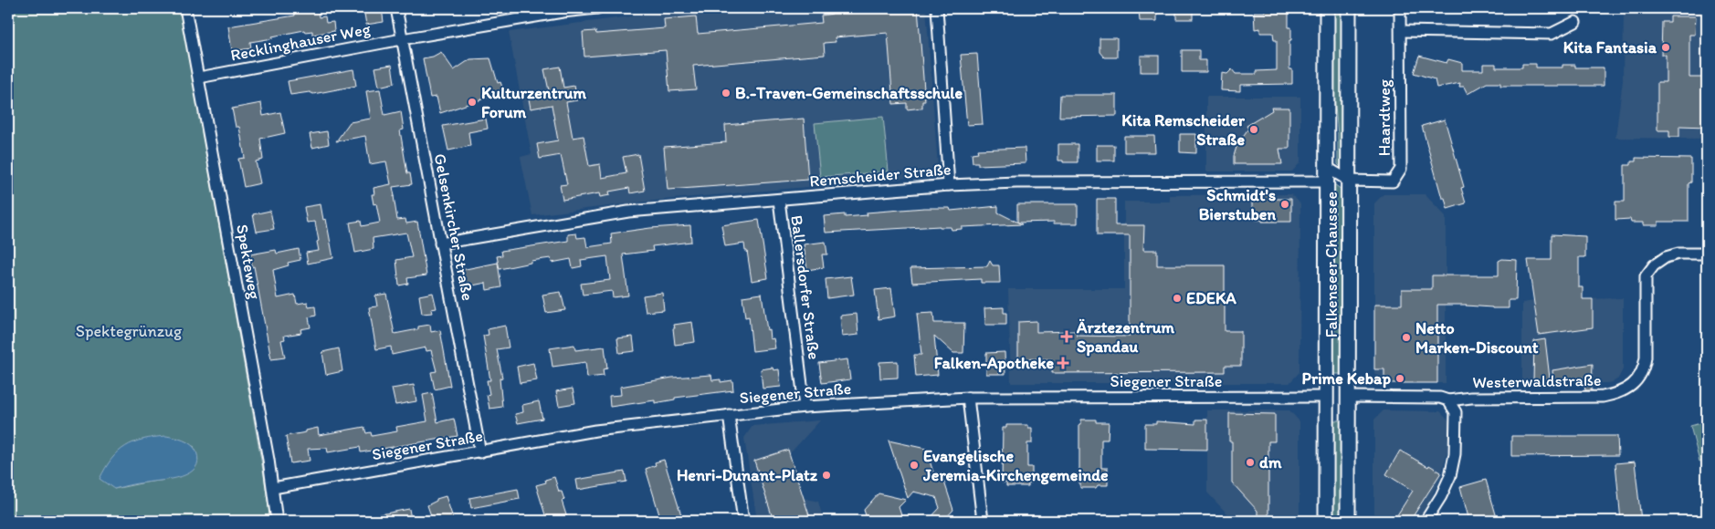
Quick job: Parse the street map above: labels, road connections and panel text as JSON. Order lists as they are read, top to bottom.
{
  "streets": {
    "main road": ["Falkenseer Chaussee"],
    "street": [
      "Recklinghauser Weg",
      "Haardtweg",
      "Remscheider Straße",
      "Gelsenkircher Straße",
      "Spekteweg",
      "Ballersdorfer Straße",
      "Siegener Straße",
      "Westerwaldstraße"
    ]
  },
  "crossings": [
    ["Recklinghauser Weg", "Gelsenkircher Straße"],
    ["Recklinghauser Weg", "Spekteweg"],
    ["Haardtweg", "Falkenseer Chaussee"],
    ["Remscheider Straße", "Gelsenkircher Straße"],
    ["Remscheider Straße", "Falkenseer Chaussee"],
    ["Remscheider Straße", "Ballersdorfer Straße"],
    ["Gelsenkircher Straße", "Siegener Straße"],
    ["Spekteweg", "Siegener Straße"],
    ["Falkenseer Chaussee", "Siegener Straße"],
    ["Falkenseer Chaussee", "Westerwaldstraße"],
    ["Ballersdorfer Straße", "Siegener Straße"]
  ],
  "parks": ["Spektegrünzug"],
  "places": {
    "other": [
      "Kita Fantasia",
      "B.-Traven-Gemeinschaftsschule",
      "Kulturzentrum Forum",
      "Kita Remscheider Straße",
      "Schmidt's Bierstuben",
      "EDEKA",
      "Netto Marken-Discount",
      "Prime Kebap",
      "dm",
      "Evangelische Jeremia-Kirchengemeinde",
      "Henri-Dunant-Platz"
    ],
    "health": ["Ärztezentrum Spandau", "Falken-Apotheke"]
  }
}
